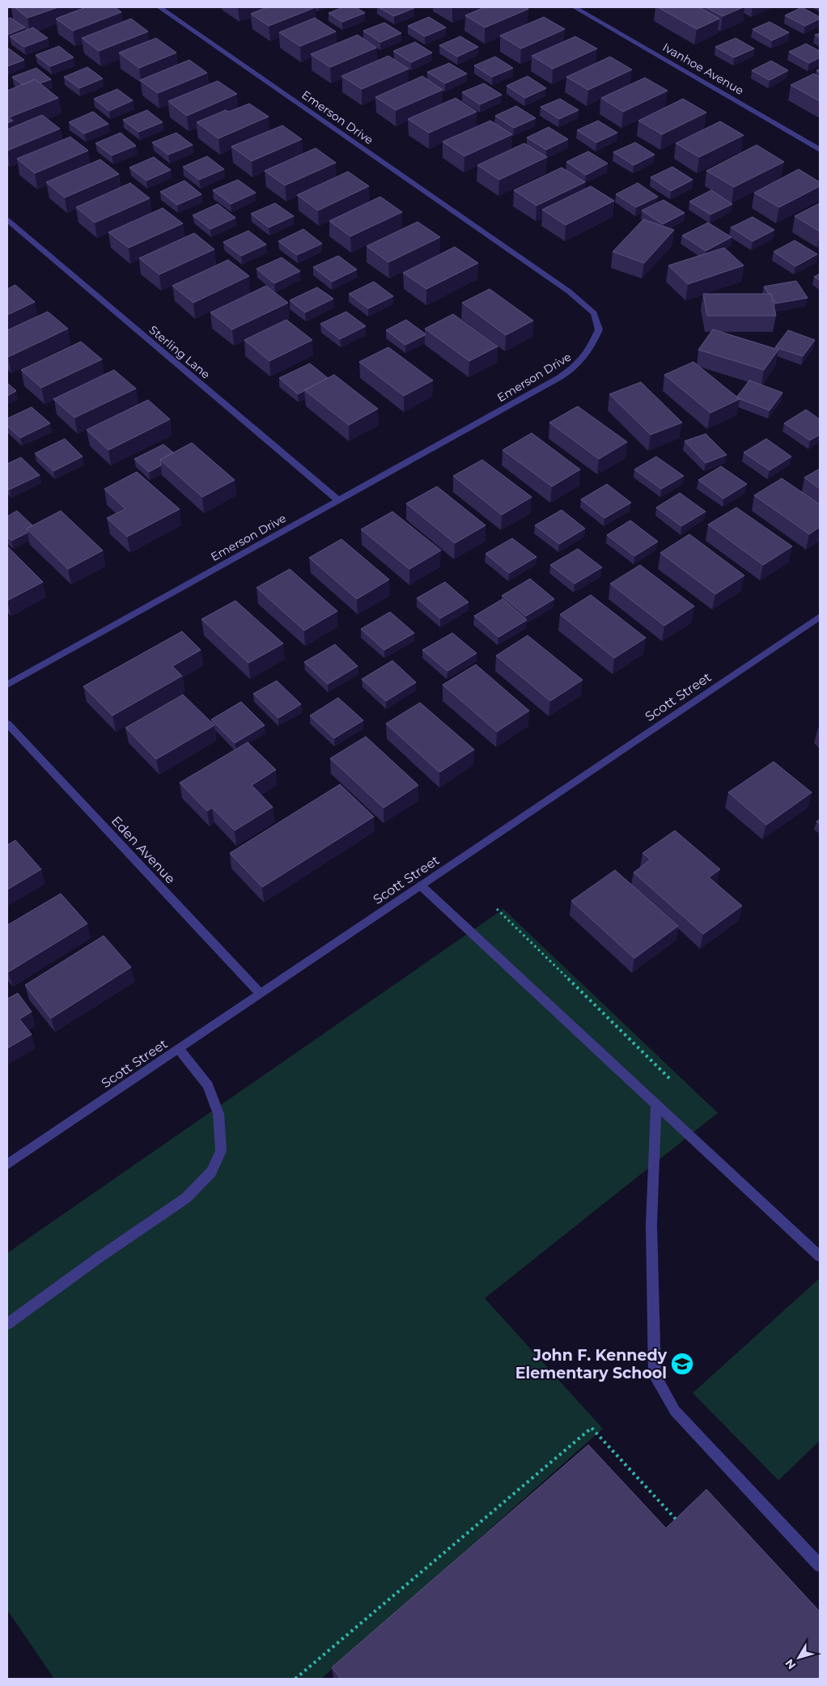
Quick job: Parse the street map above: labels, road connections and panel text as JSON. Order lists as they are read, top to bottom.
{
  "streets": {
    "street": [
      "Ivanhoe Avenue",
      "Emerson Drive",
      "Sterling Lane",
      "Scott Street",
      "Eden Avenue"
    ]
  },
  "crossings": [
    ["Emerson Drive", "Sterling Lane"],
    ["Scott Street", "Eden Avenue"]
  ],
  "places": {
    "school or university": ["John F. Kennedy Elementary School"]
  },
  "north": "bottom left"
}
